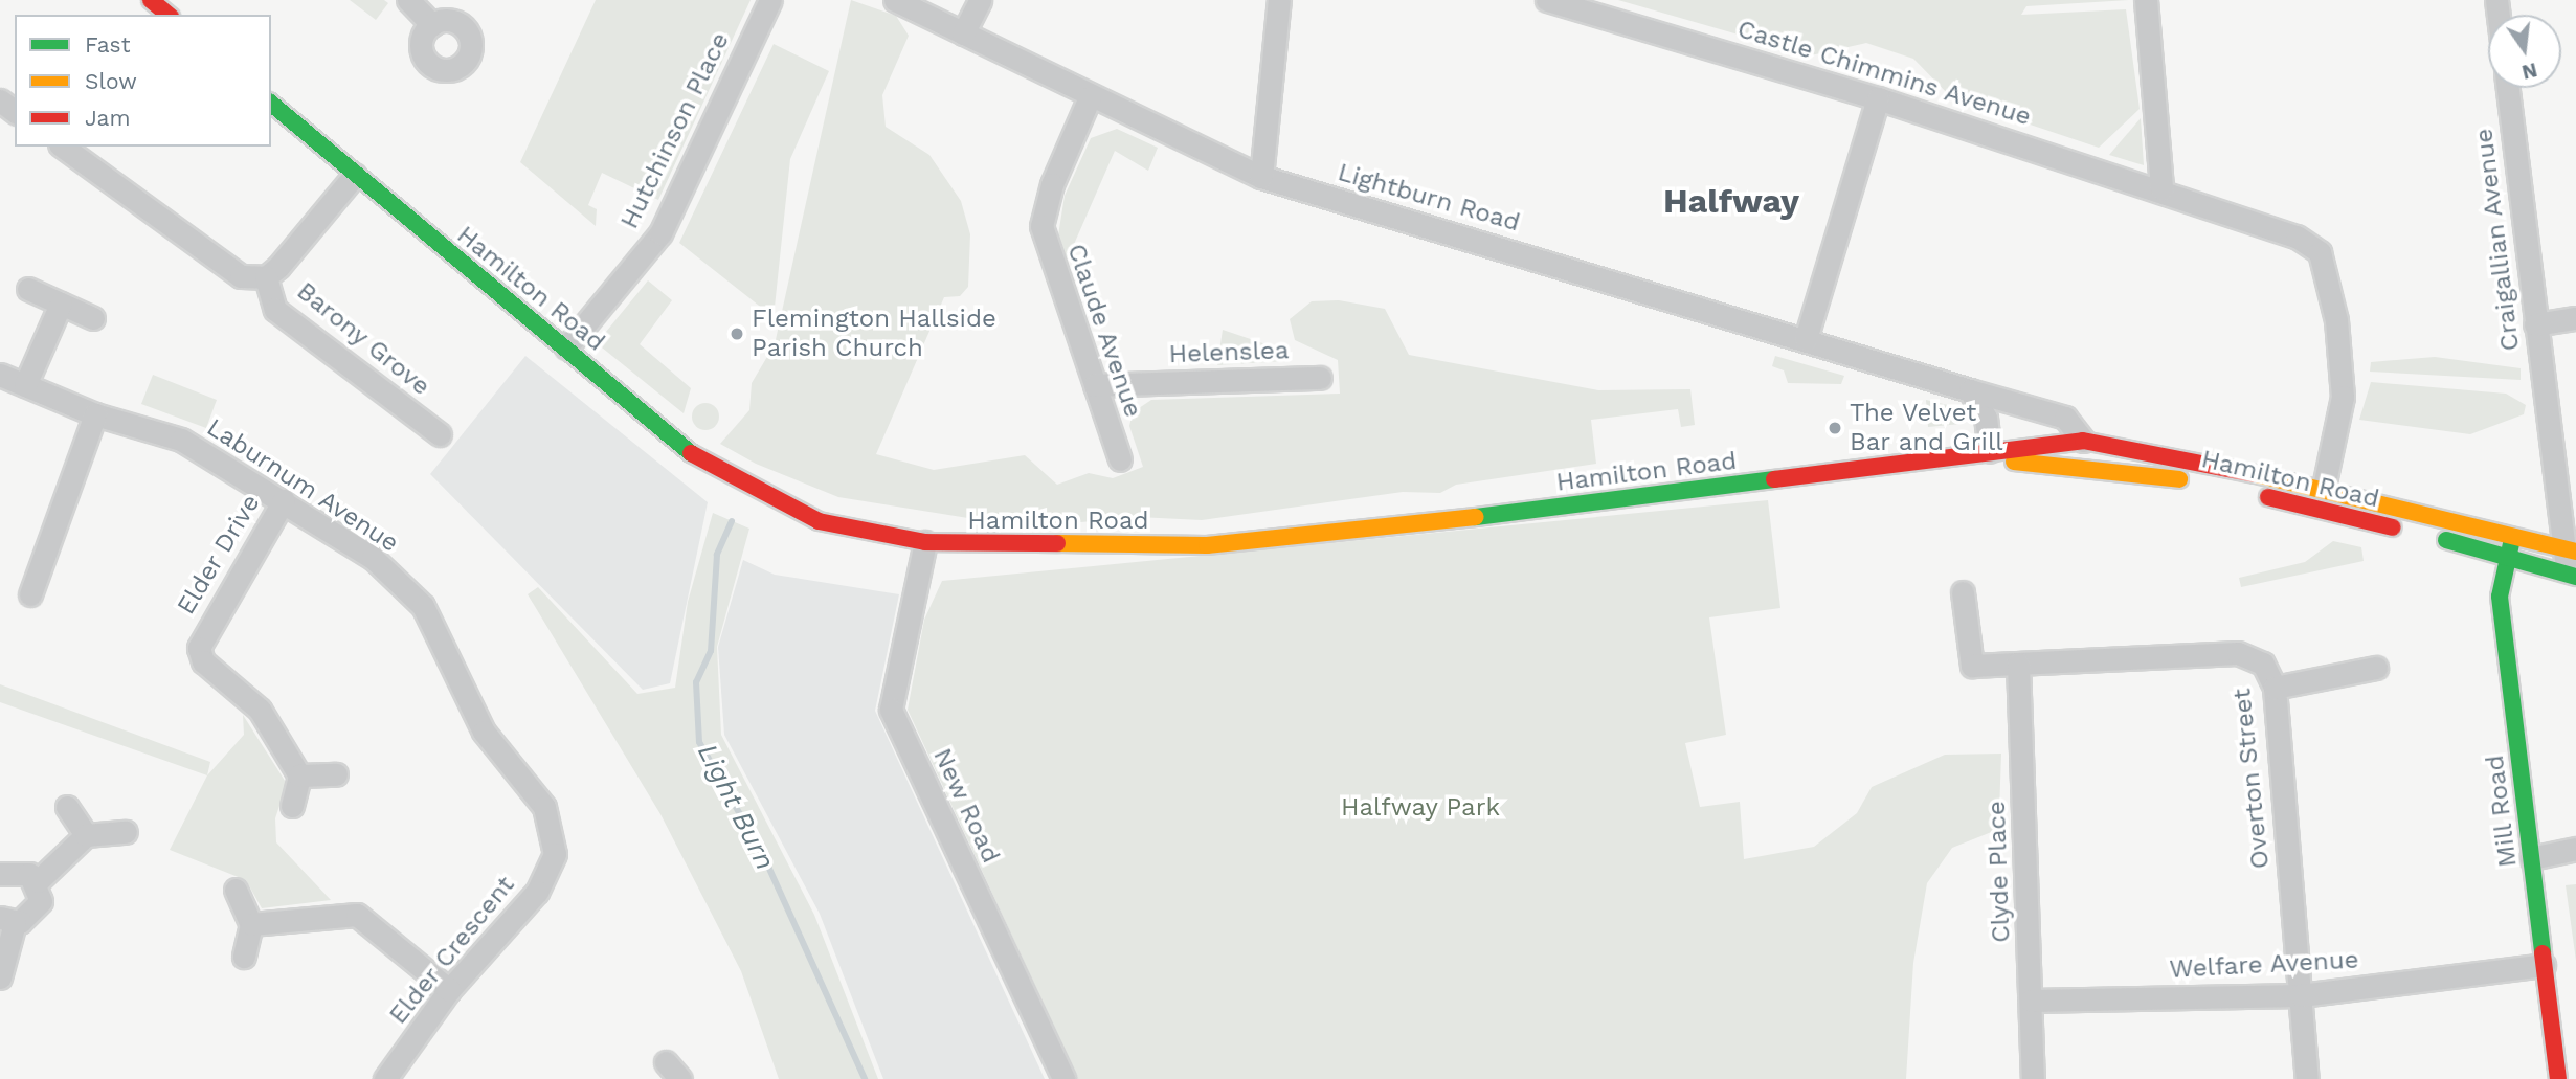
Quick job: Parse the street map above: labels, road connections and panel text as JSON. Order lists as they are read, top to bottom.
{
  "streets": {
    "main road": ["Hamilton Road", "Mill Road"],
    "street": [
      "Castle Chimmins Avenue",
      "Hutchinson Place",
      "Lightburn Road",
      "Craigallian Avenue",
      "Claude Avenue",
      "Barony Grove",
      "Helenslea",
      "Laburnum Avenue",
      "Elder Drive",
      "Overton Street",
      "New Road",
      "Clyde Place",
      "Elder Crescent",
      "Welfare Avenue"
    ]
  },
  "crossings": [
    ["Castle Chimmins Avenue", "Hamilton Road"],
    ["Hutchinson Place", "Hamilton Road"],
    ["Lightburn Road", "Hamilton Road"],
    ["Lightburn Road", "Claude Avenue"],
    ["Craigallian Avenue", "Hamilton Road"],
    ["Hamilton Road", "New Road"],
    ["Hamilton Road", "Mill Road"],
    ["Claude Avenue", "Helenslea"],
    ["Laburnum Avenue", "Elder Drive"],
    ["Laburnum Avenue", "Elder Crescent"],
    ["Overton Street", "Clyde Place"],
    ["Overton Street", "Welfare Avenue"],
    ["Mill Road", "Welfare Avenue"],
    ["Clyde Place", "Welfare Avenue"]
  ],
  "districts": ["Halfway"],
  "water": ["Light Burn"],
  "parks": ["Halfway Park"],
  "places": ["Flemington Hallside Parish Church", "The Velvet Bar and Grill"],
  "legend": ["Fast", "Slow", "Jam"],
  "north": "bottom"
}
